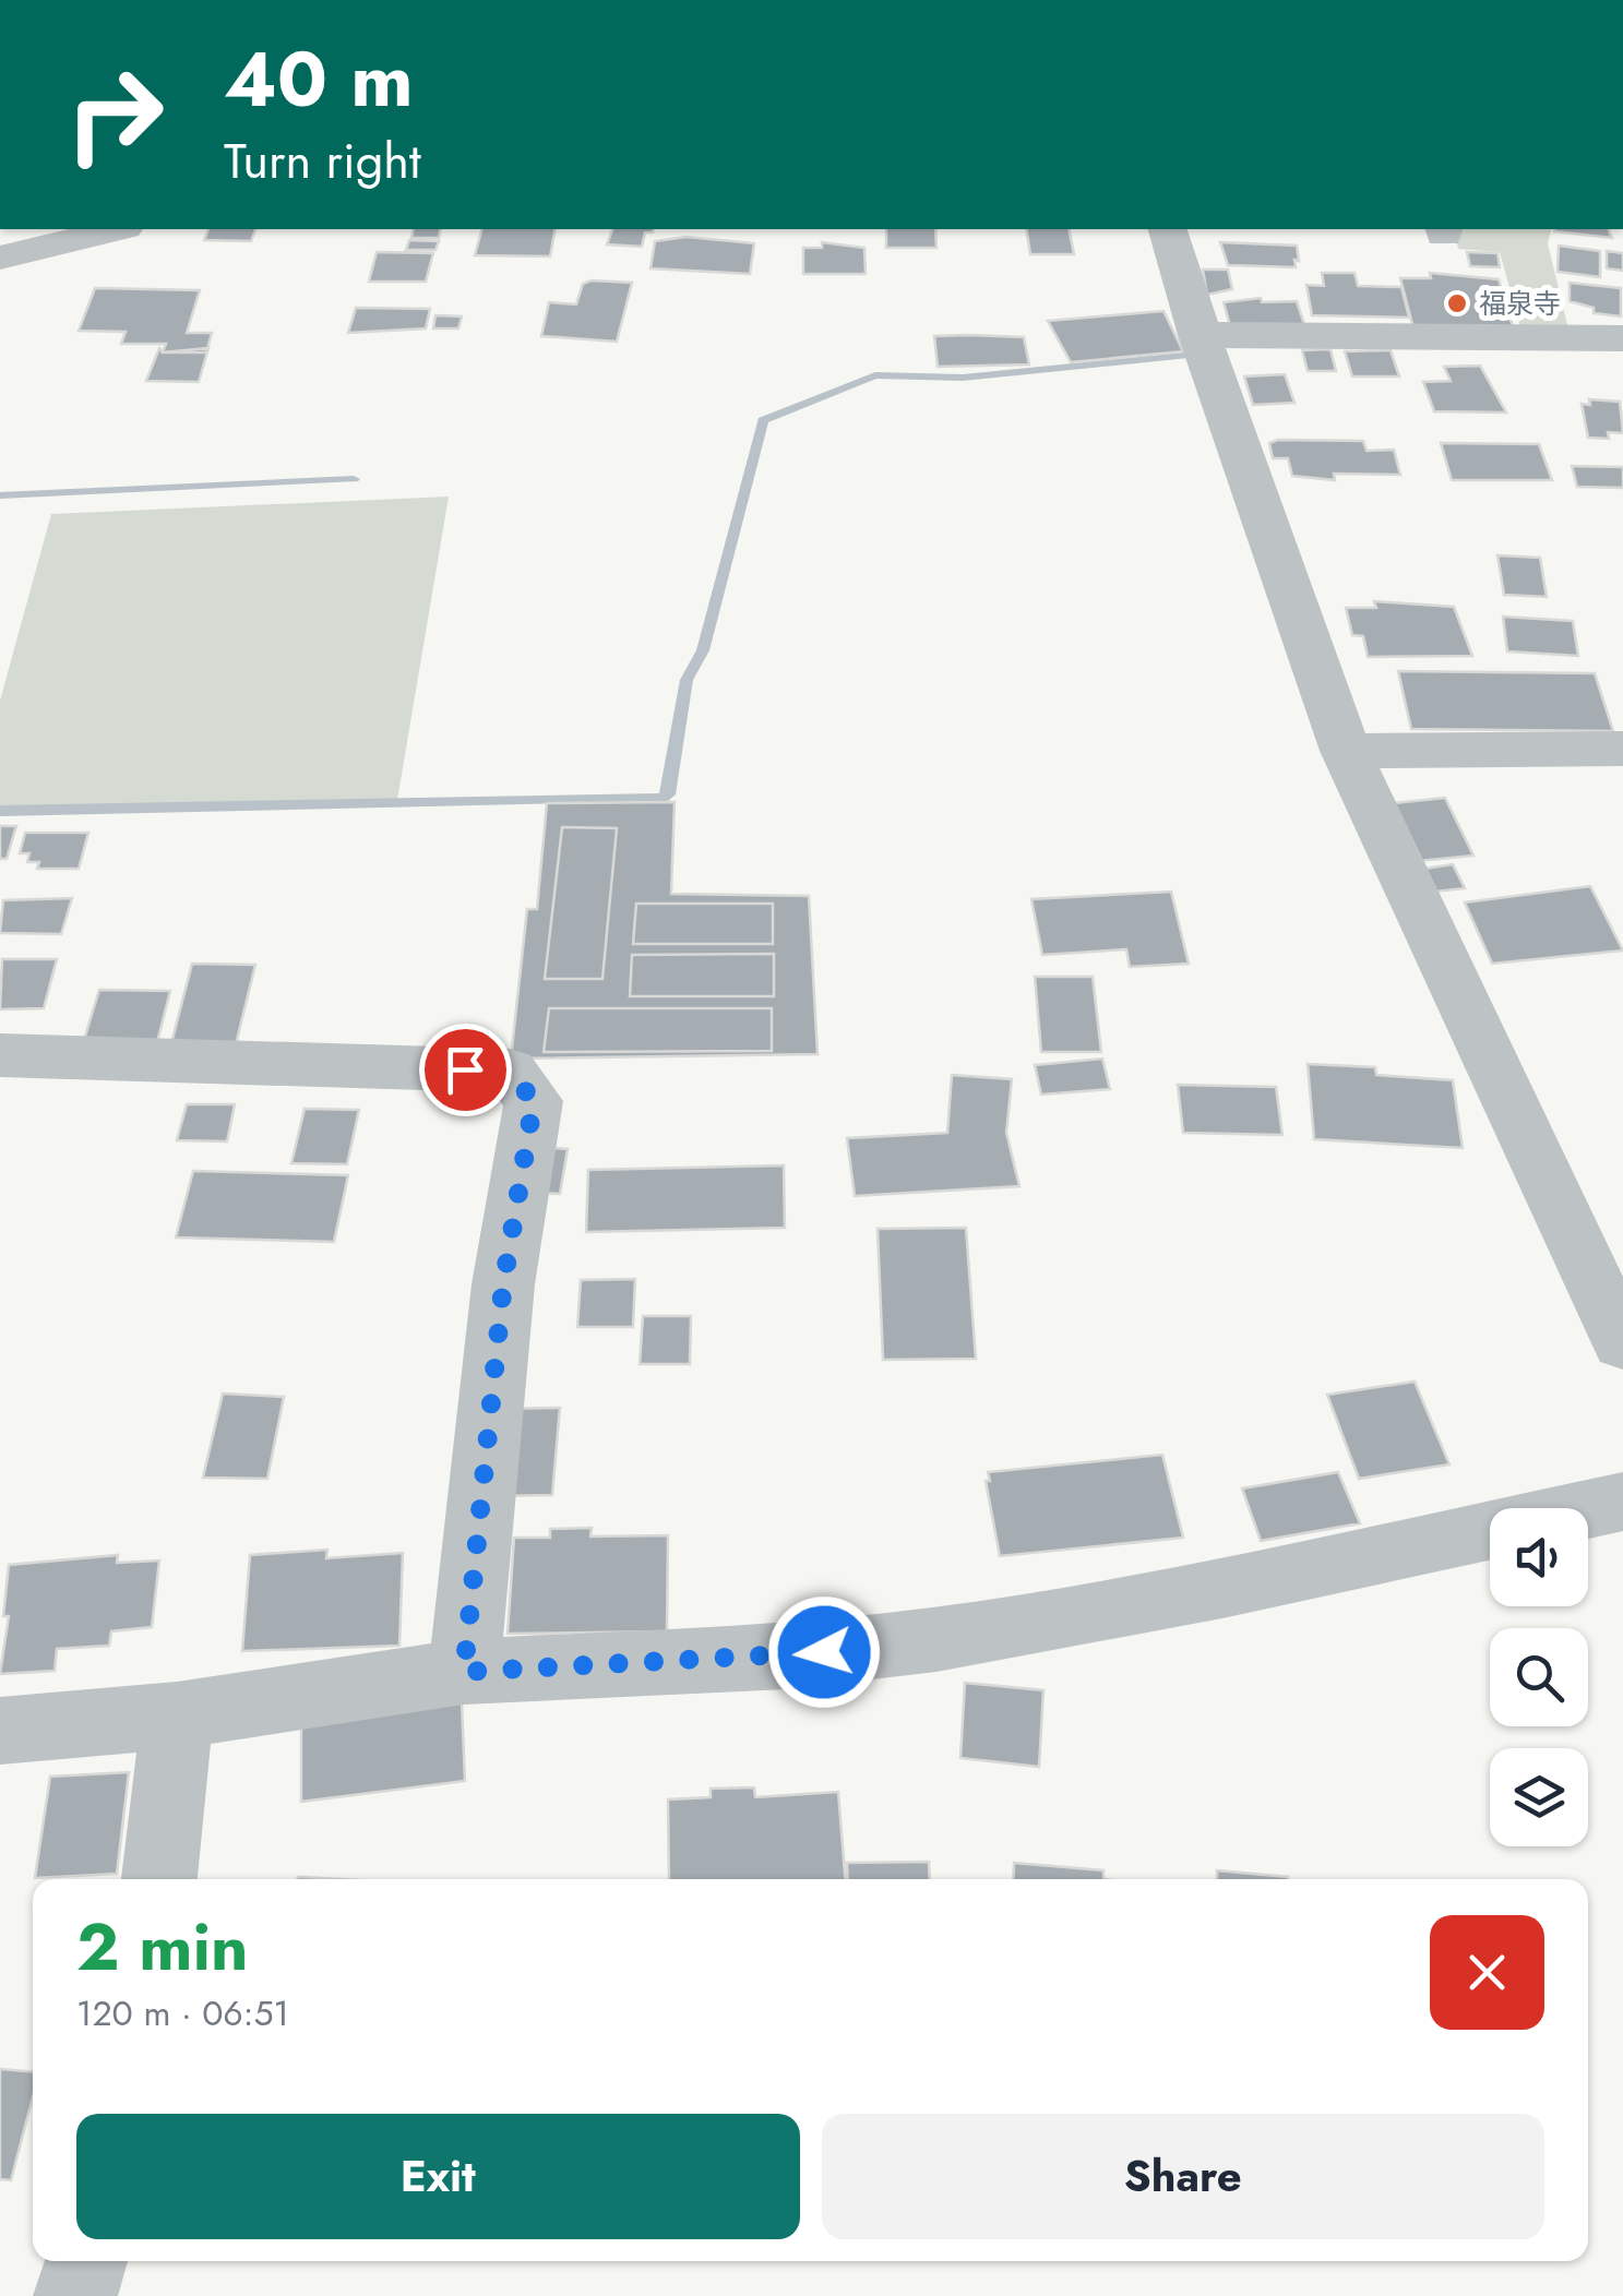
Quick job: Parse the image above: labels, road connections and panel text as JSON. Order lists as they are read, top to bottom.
{
  "places": ["福泉寺"],
  "page": {
    "turn": ["40 m", "Turn right"],
    "heading": ["2 min", "120 m · 06:51"],
    "buttons": ["Exit", "Share"]
  }
}
